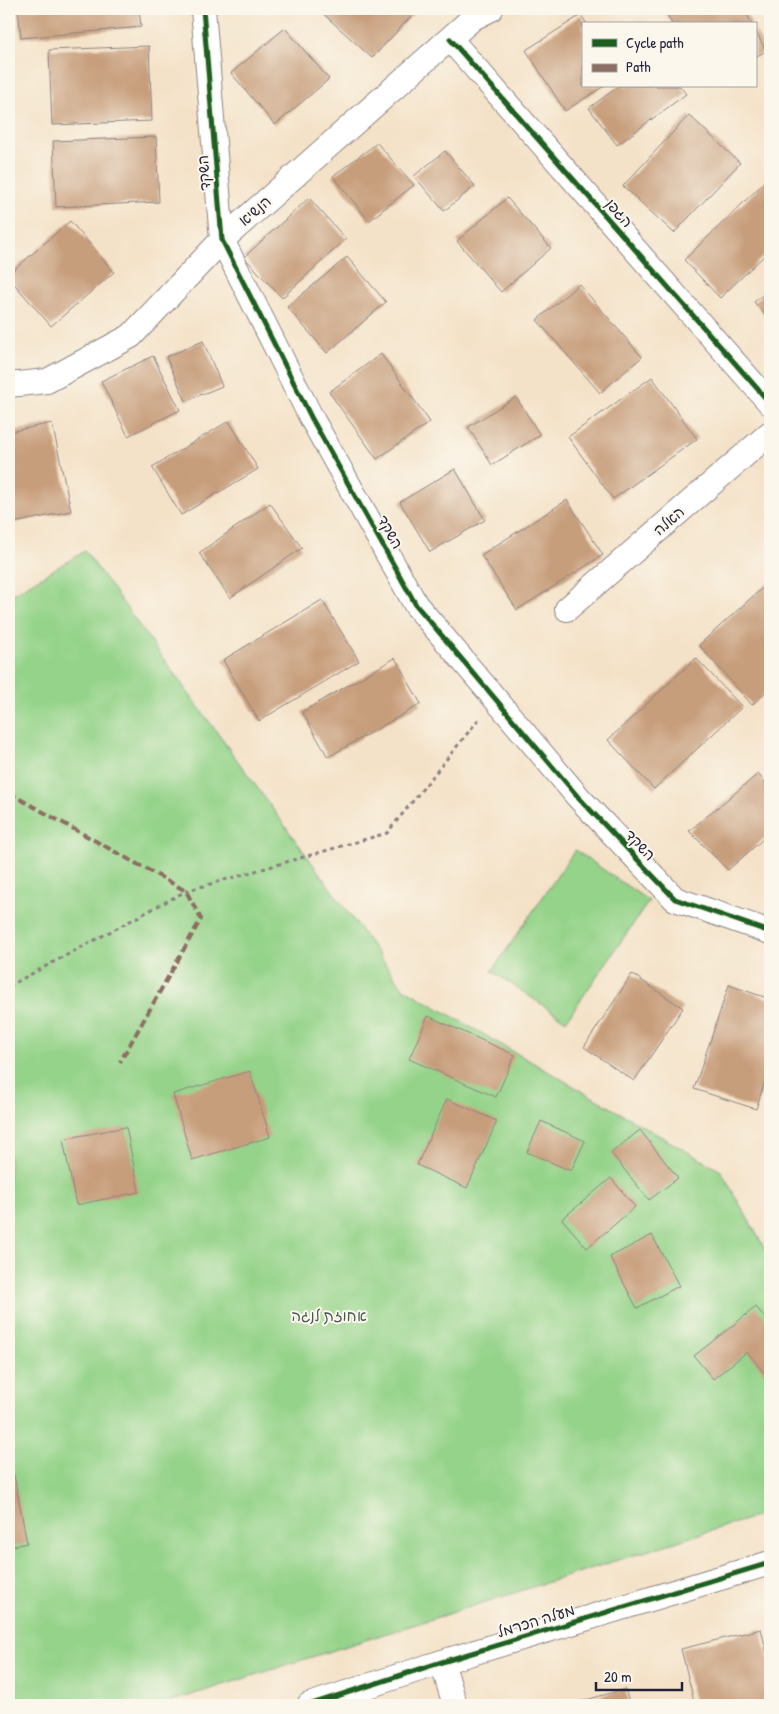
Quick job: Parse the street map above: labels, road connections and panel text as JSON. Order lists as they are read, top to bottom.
{
  "streets": {
    "street": [
      "השקד",
      "הנשיא",
      "הגפן",
      "האלה",
      "מעלה הכרמל"
    ]
  },
  "crossings": [
    ["השקד", "הנשיא"],
    ["הנשיא", "הגפן"]
  ],
  "parks": ["אחוזת לנגה"],
  "legend": ["Cycle path", "Path"],
  "scale_bar": "20 m"
}
